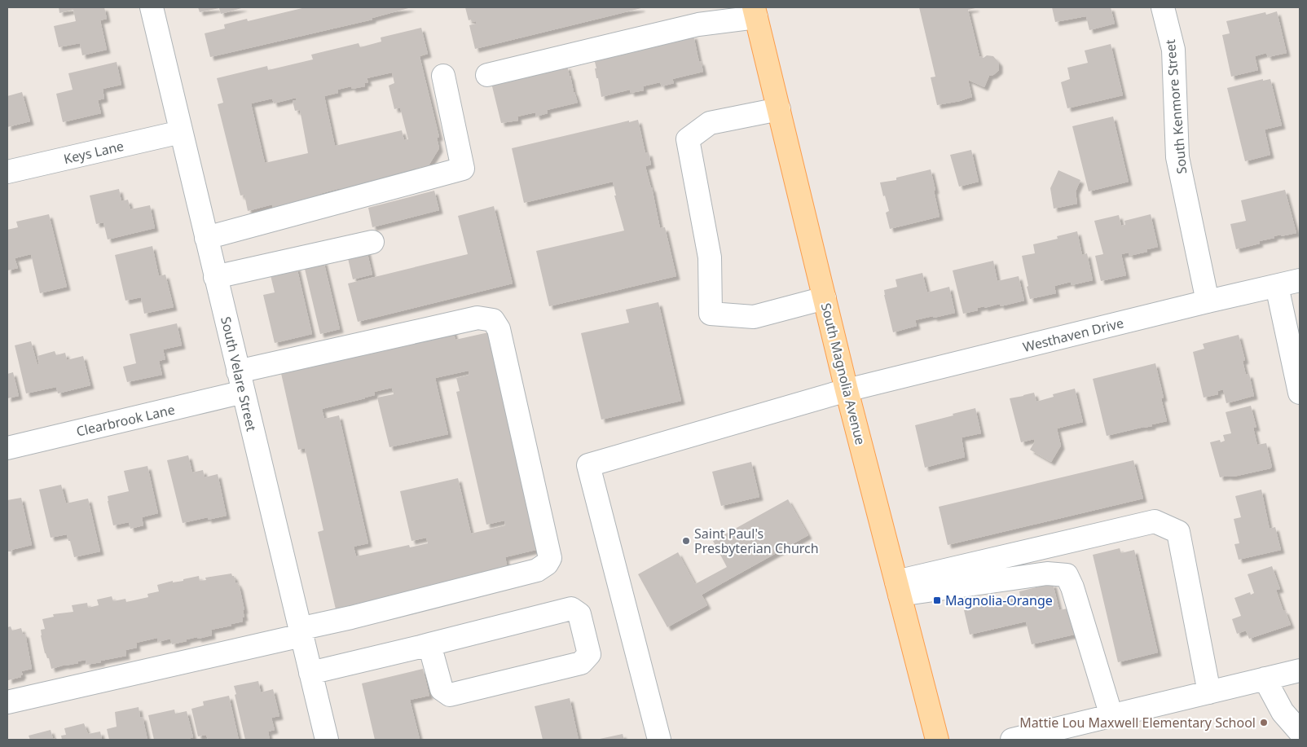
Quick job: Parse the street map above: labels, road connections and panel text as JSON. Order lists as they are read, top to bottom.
{
  "streets": {
    "main road": ["South Magnolia Avenue"],
    "street": [
      "South Kenmore Street",
      "Keys Lane",
      "Westhaven Drive",
      "South Velare Street",
      "Clearbrook Lane"
    ]
  },
  "crossings": [
    ["South Kenmore Street", "Westhaven Drive"],
    ["Keys Lane", "South Velare Street"],
    ["Westhaven Drive", "South Magnolia Avenue"],
    ["South Velare Street", "Clearbrook Lane"]
  ],
  "places": {
    "other": ["Saint Paul's Presbyterian Church", "Mattie Lou Maxwell Elementary School"],
    "transit": ["Magnolia-Orange"]
  }
}
